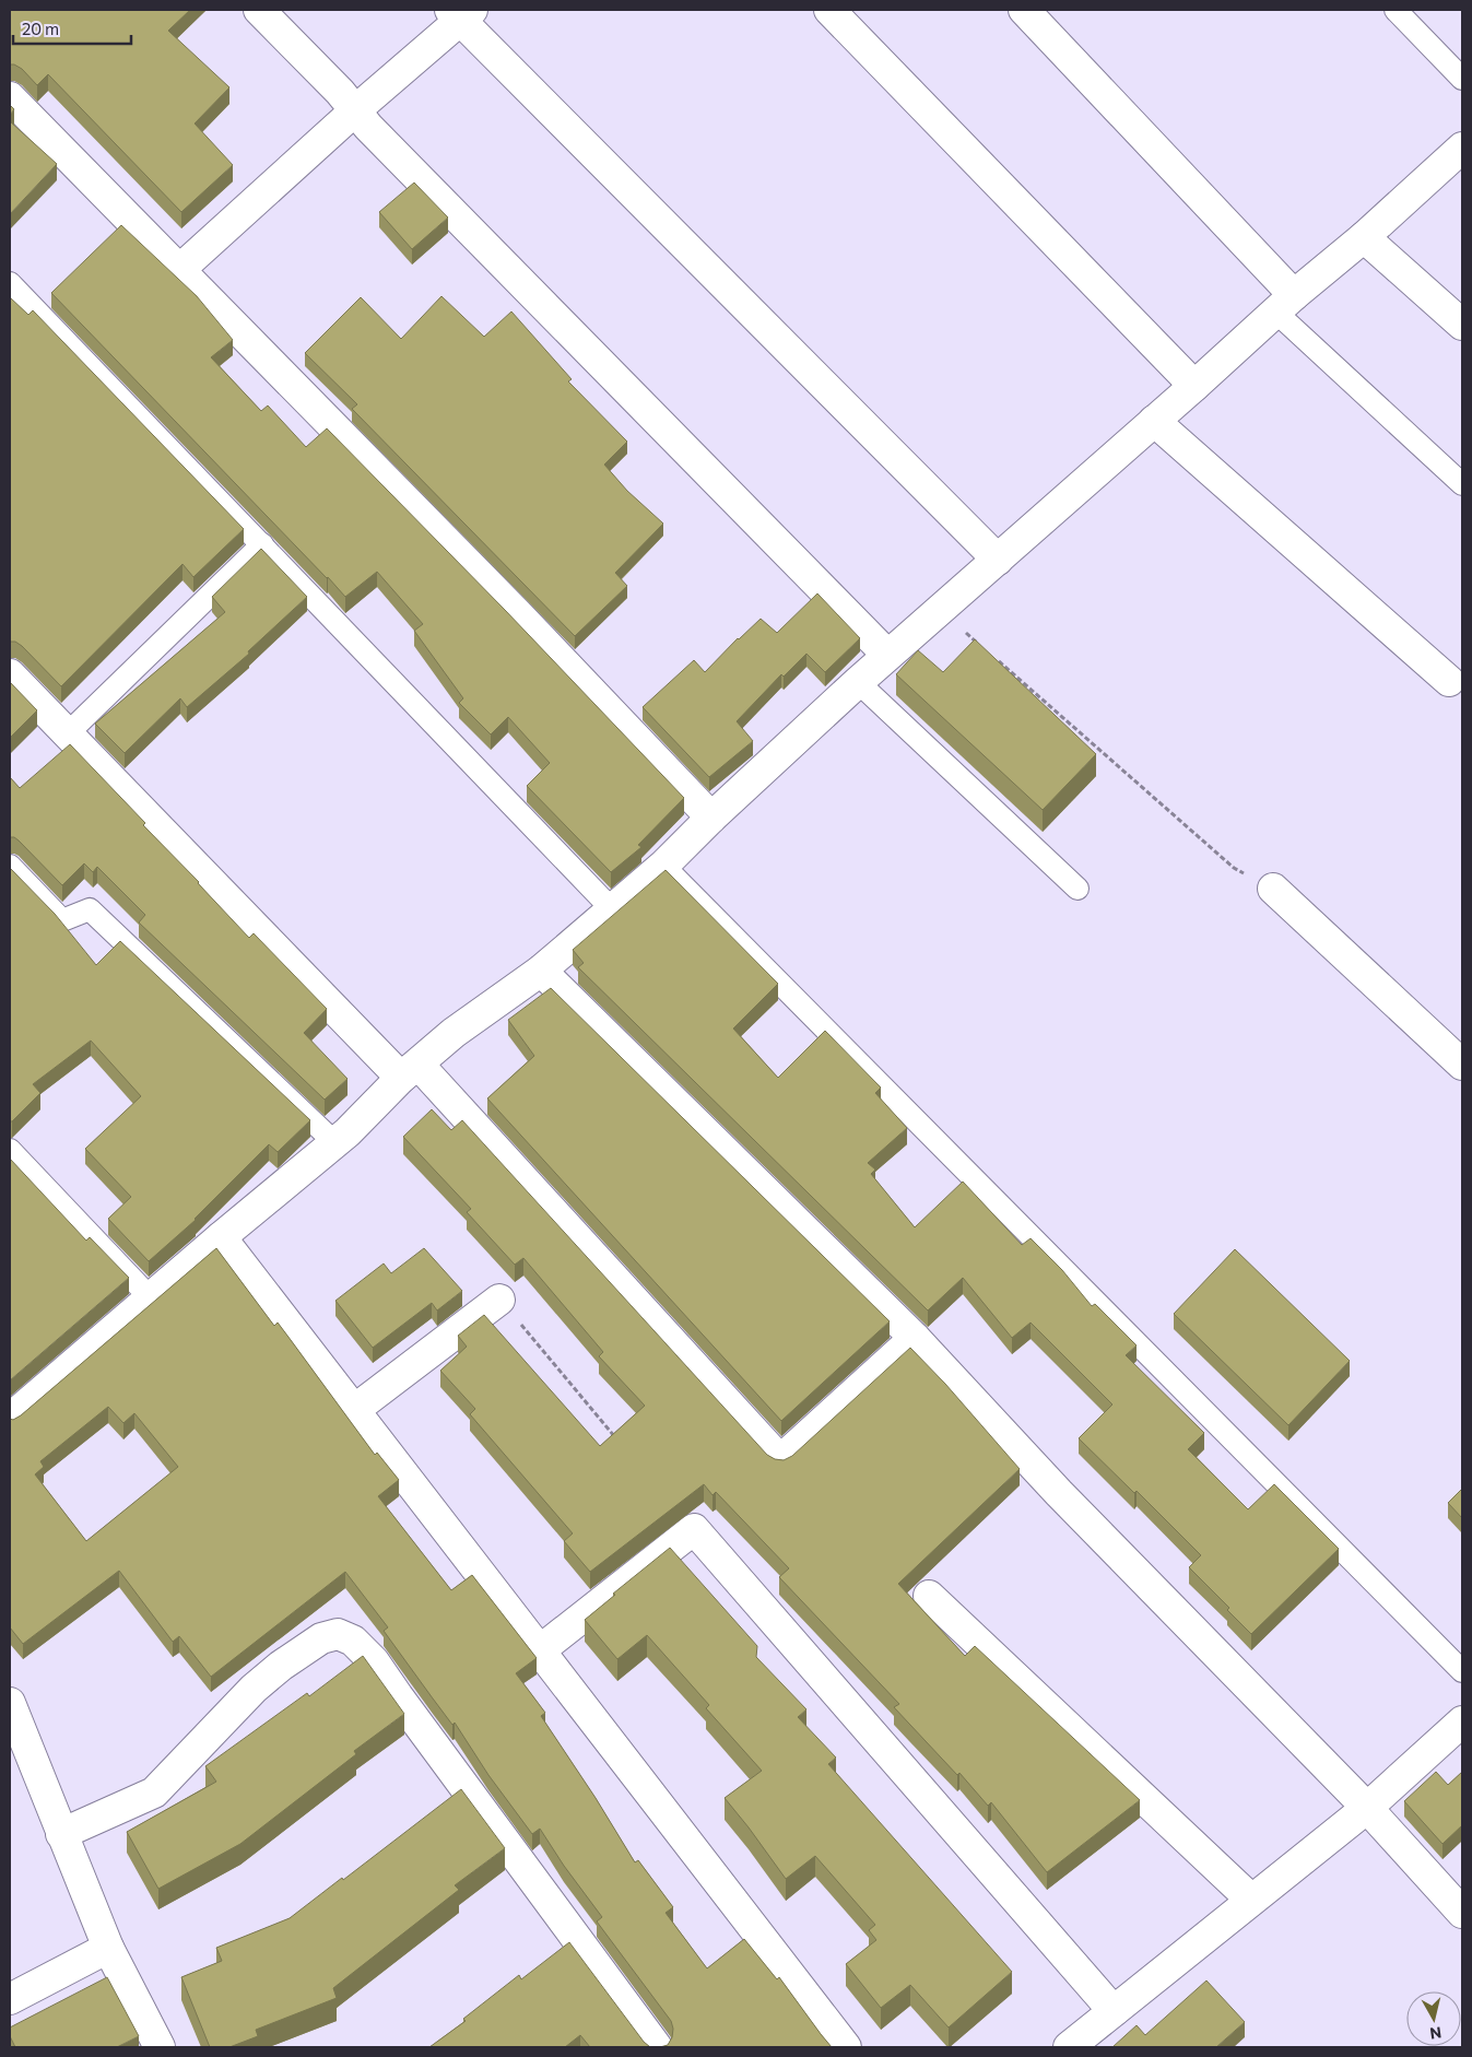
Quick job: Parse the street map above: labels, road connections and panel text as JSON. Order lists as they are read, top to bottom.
{
  "scale_bar": "20 m",
  "north": "bottom"
}
